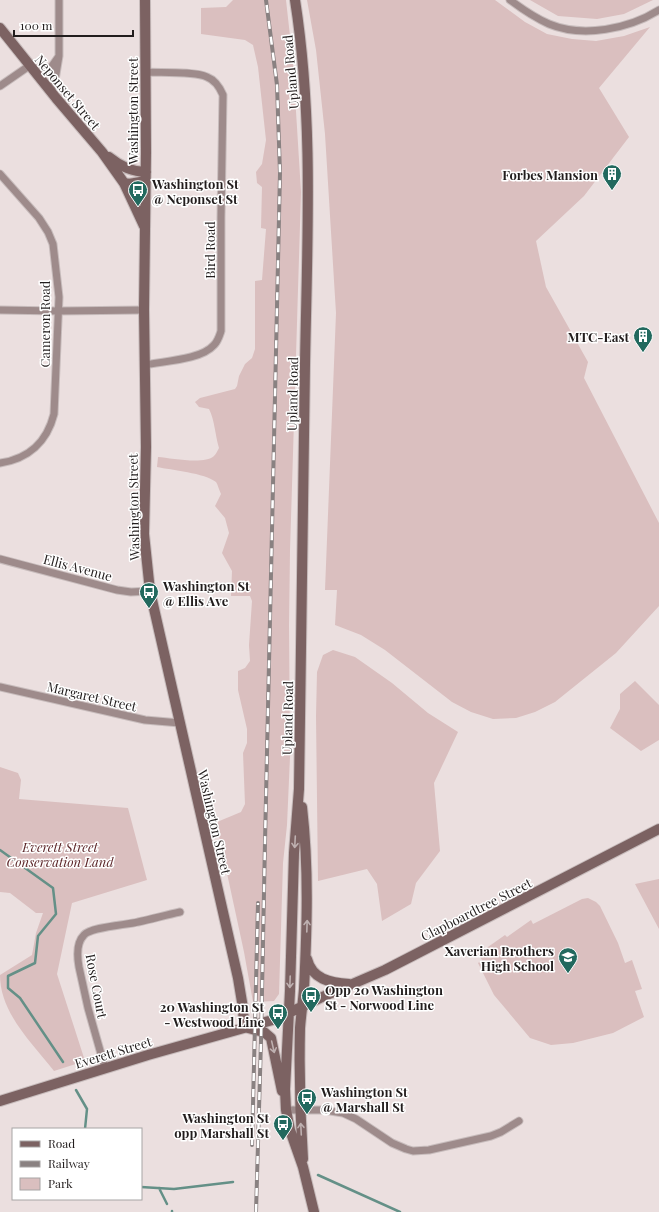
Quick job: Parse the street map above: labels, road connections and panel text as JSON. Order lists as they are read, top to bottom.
{
  "streets": {
    "main road": [
      "Upland Road",
      "Neponset Street",
      "Washington Street",
      "Clapboardtree Street",
      "Everett Street"
    ],
    "street": [
      "Bird Road",
      "Cameron Road",
      "Ellis Avenue",
      "Margaret Street",
      "Rose Court"
    ]
  },
  "crossings": [
    ["Upland Road", "Clapboardtree Street"],
    ["Upland Road", "Everett Street"],
    ["Neponset Street", "Washington Street"],
    ["Washington Street", "Bird Road"],
    ["Washington Street", "Ellis Avenue"],
    ["Washington Street", "Margaret Street"],
    ["Washington Street", "Everett Street"],
    ["Clapboardtree Street", "Everett Street"],
    ["Rose Court", "Everett Street"]
  ],
  "parks": ["Everett Street Conservation Land"],
  "places": {
    "building": ["Forbes Mansion", "MTC-East"],
    "bus stop": [
      "Washington St @ Neponset St",
      "Washington St @ Ellis Ave",
      "Opp 20 Washington St - Norwood Line",
      "20 Washington St - Westwood Line",
      "Washington St @ Marshall St",
      "Washington St opp Marshall St"
    ],
    "school or university": ["Xaverian Brothers High School"]
  },
  "legend": ["Road", "Railway", "Park"],
  "scale_bar": "100 m"
}
